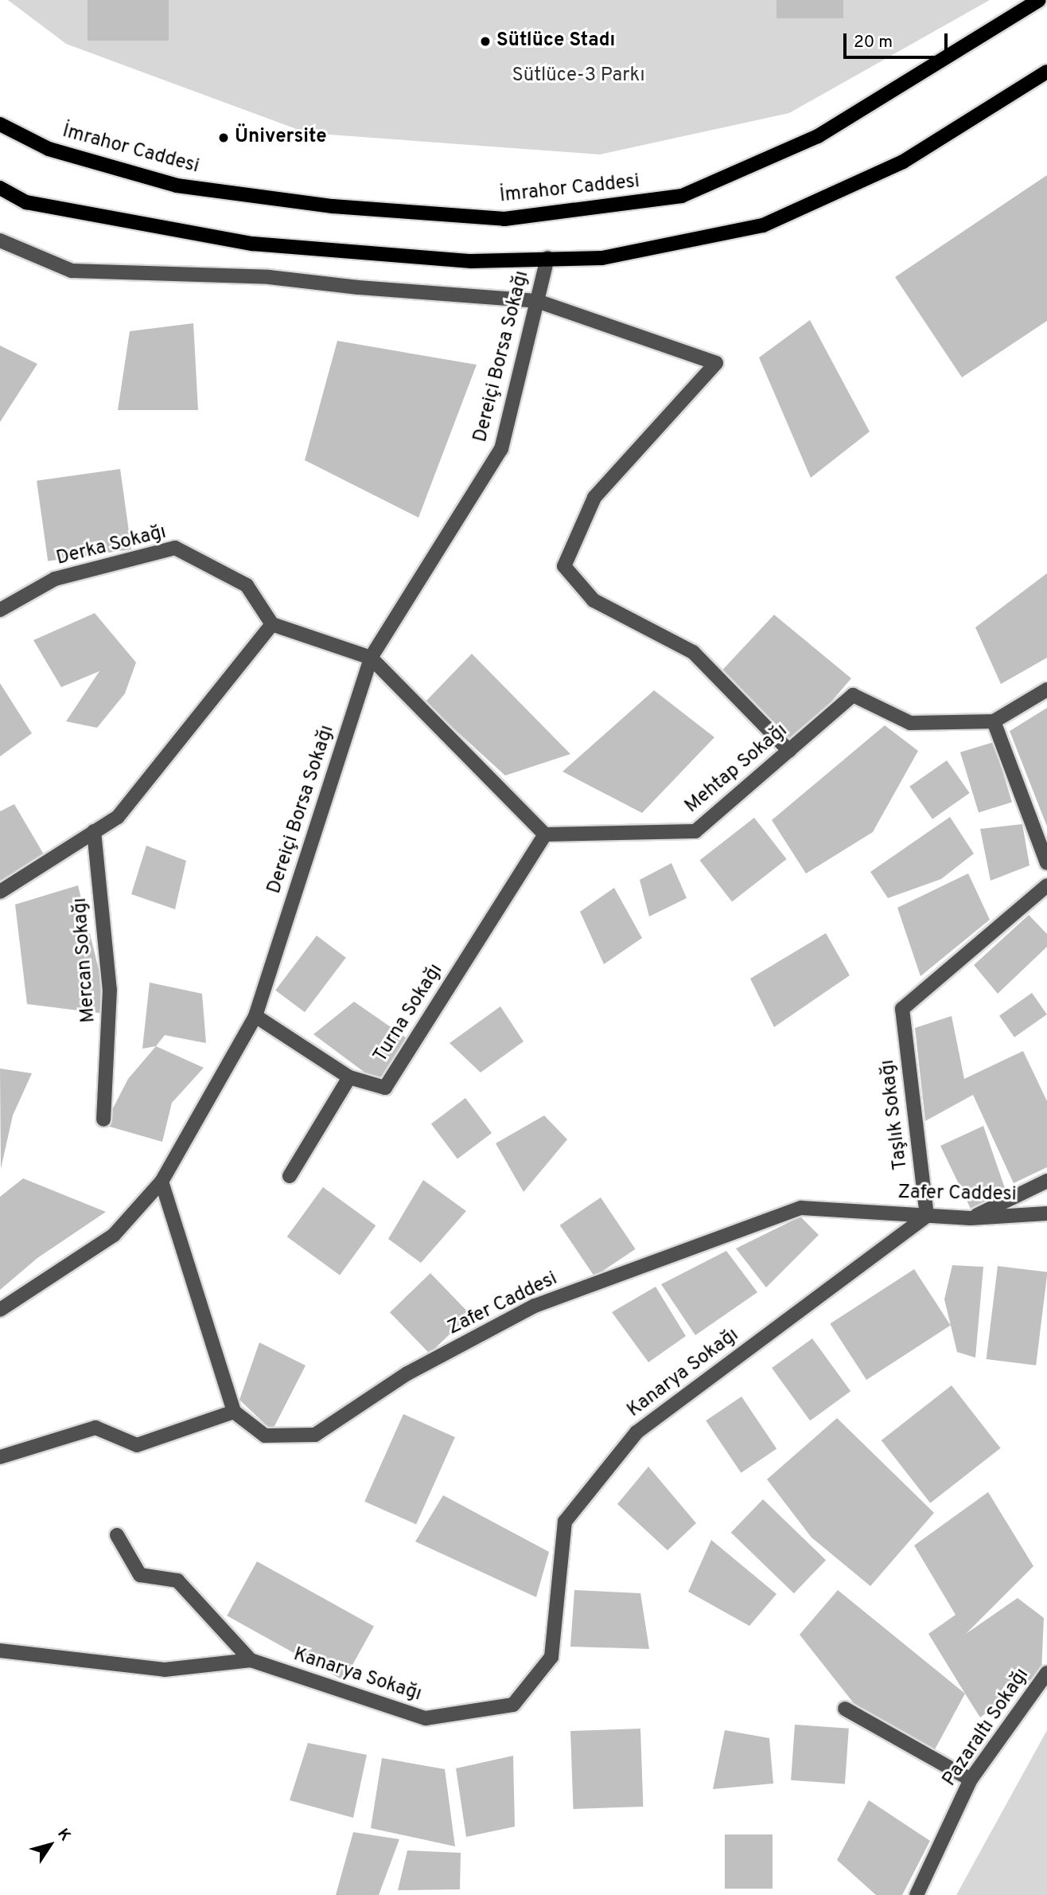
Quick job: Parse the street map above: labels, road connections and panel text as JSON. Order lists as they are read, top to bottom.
{
  "streets": {
    "main road": ["İmrahor Caddesi"],
    "street": [
      "Dereiçi Borsa Sokağı",
      "Derka Sokağı",
      "Mehtap Sokağı",
      "Mercan Sokağı",
      "Turna Sokağı",
      "Taşlık Sokağı",
      "Zafer Caddesi",
      "Kanarya Sokağı",
      "Pazaraltı Sokağı"
    ]
  },
  "crossings": [
    ["Dereiçi Borsa Sokağı", "Turna Sokağı"],
    ["Mehtap Sokağı", "Turna Sokağı"],
    ["Taşlık Sokağı", "Zafer Caddesi"],
    ["Taşlık Sokağı", "Kanarya Sokağı"],
    ["Zafer Caddesi", "Kanarya Sokağı"]
  ],
  "parks": ["Sütlüce-3 Parkı"],
  "places": ["Sütlüce Stadı", "Üniversite"],
  "scale_bar": "20 m",
  "north": "top right"
}
